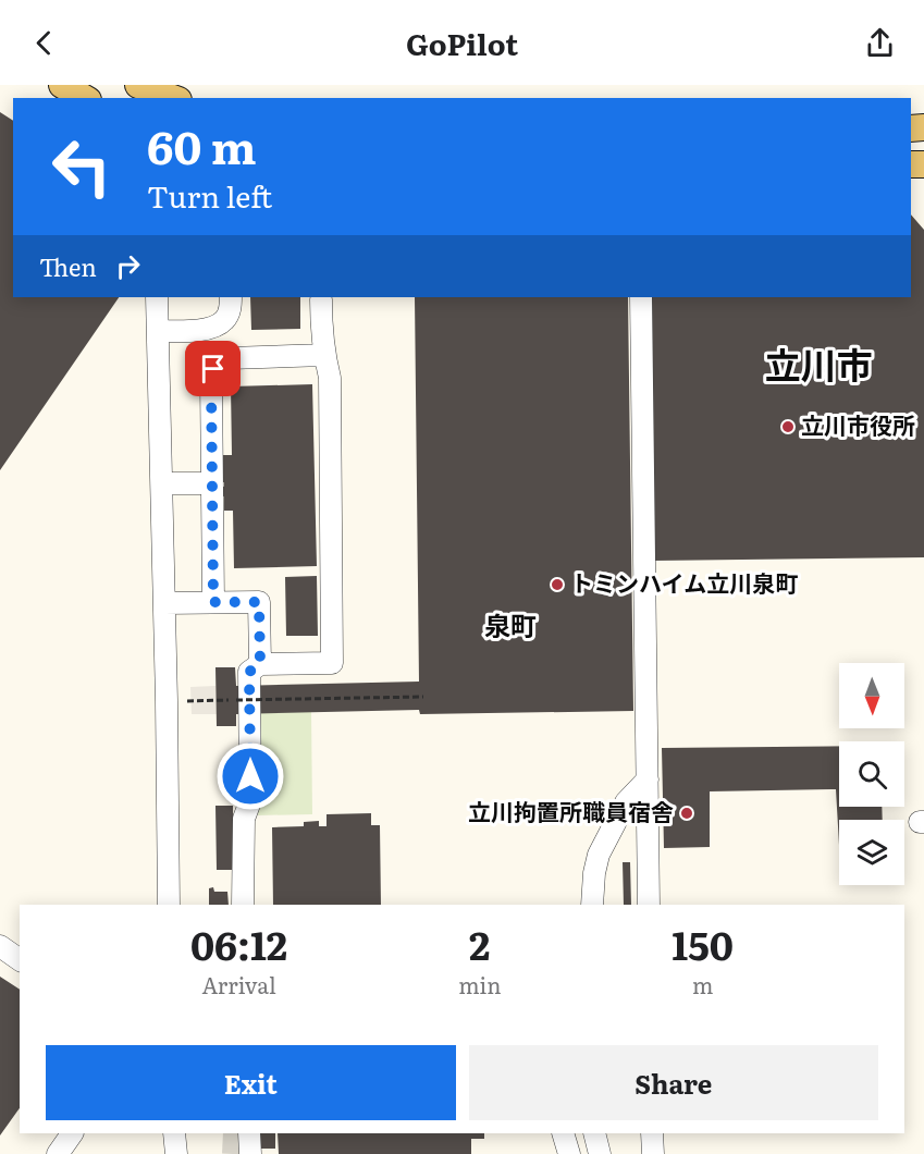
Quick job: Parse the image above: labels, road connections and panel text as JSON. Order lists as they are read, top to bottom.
{
  "districts": ["立川市", "泉町"],
  "places": ["立川市役所", "トミンハイム立川泉町", "立川拘置所職員宿舎"],
  "north": "bottom",
  "page": {
    "header": "GoPilot",
    "turn": ["60 m", "Turn left"],
    "then": "Then",
    "eta": [
      "06:12",
      "Arrival",
      "2",
      "min",
      "150",
      "m"
    ],
    "buttons": ["Exit", "Share"]
  }
}
